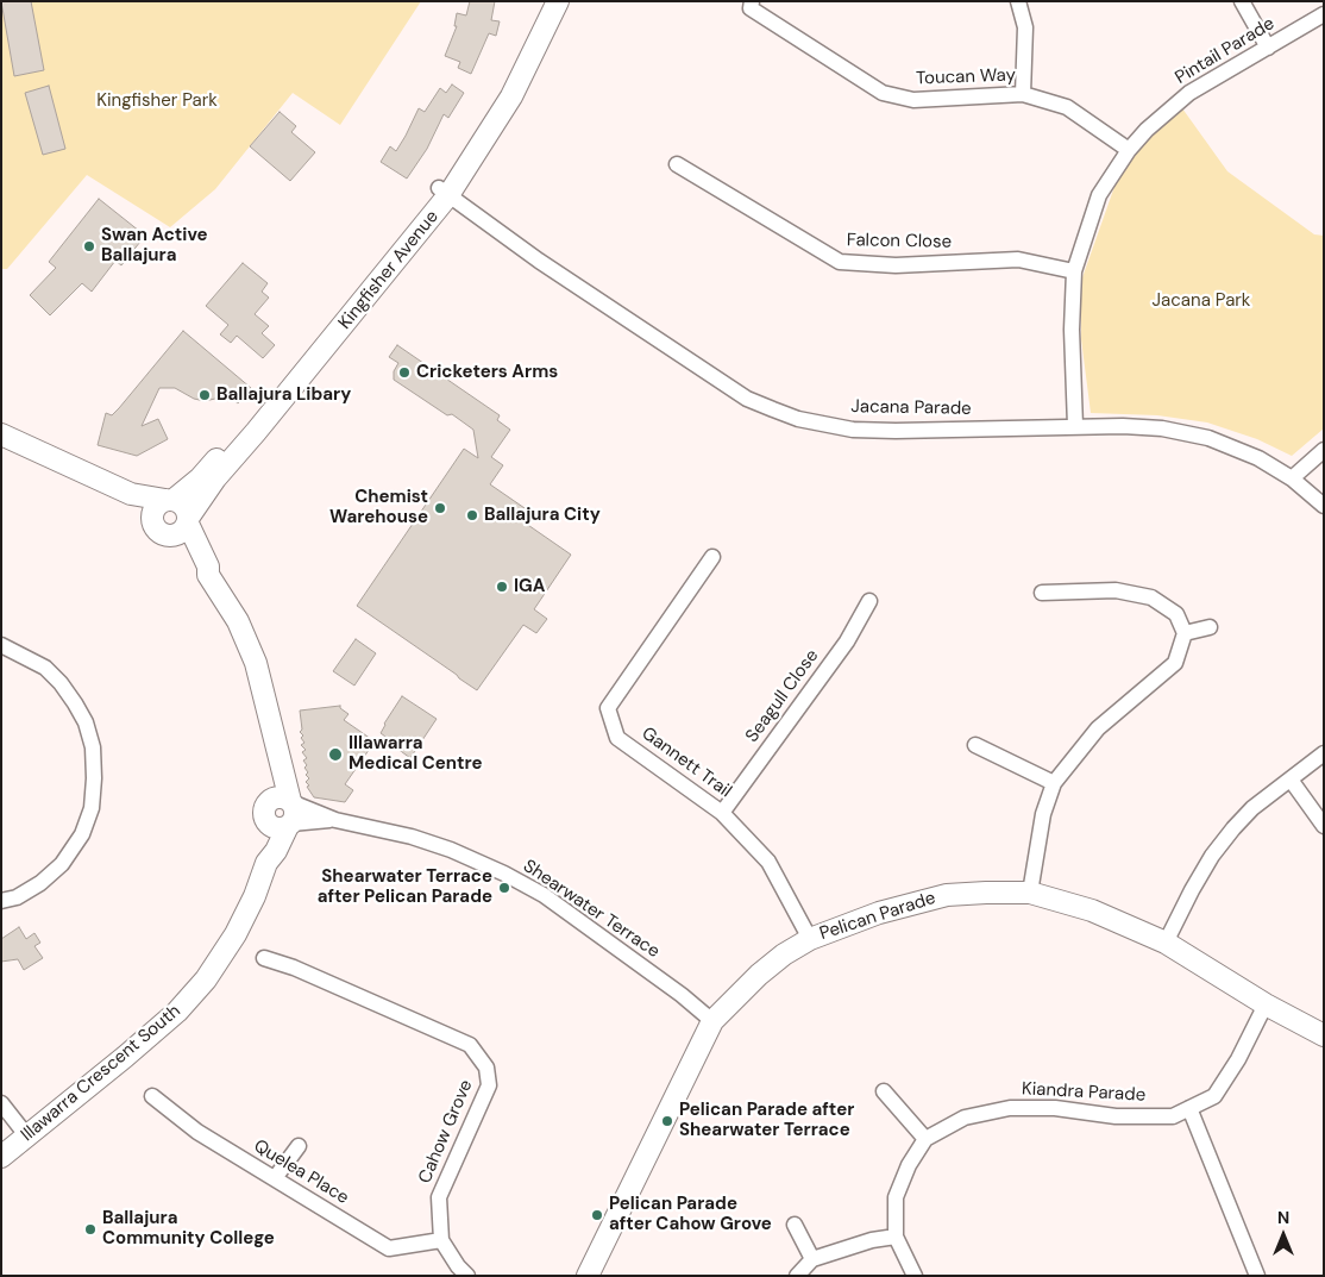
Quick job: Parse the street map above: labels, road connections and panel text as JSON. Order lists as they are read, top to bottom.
{
  "streets": {
    "street": [
      "Pintail Parade",
      "Toucan Way",
      "Falcon Close",
      "Kingfisher Avenue",
      "Jacana Parade",
      "Seagull Close",
      "Gannett Trail",
      "Shearwater Terrace",
      "Pelican Parade",
      "Illawarra Crescent South",
      "Kiandra Parade",
      "Cahow Grove",
      "Quelea Place"
    ]
  },
  "crossings": [
    ["Pintail Parade", "Toucan Way"],
    ["Pintail Parade", "Falcon Close"],
    ["Pintail Parade", "Jacana Parade"],
    ["Kingfisher Avenue", "Jacana Parade"],
    ["Seagull Close", "Gannett Trail"],
    ["Gannett Trail", "Pelican Parade"],
    ["Shearwater Terrace", "Pelican Parade"],
    ["Shearwater Terrace", "Illawarra Crescent South"],
    ["Pelican Parade", "Kiandra Parade"],
    ["Cahow Grove", "Quelea Place"]
  ],
  "parks": ["Kingfisher Park", "Jacana Park"],
  "places": [
    "Swan Active Ballajura",
    "Cricketers Arms",
    "Ballajura Libary",
    "Chemist Warehouse",
    "Ballajura City",
    "IGA",
    "Illawarra Medical Centre",
    "Shearwater Terrace after Pelican Parade",
    "Pelican Parade after Shearwater Terrace",
    "Pelican Parade after Cahow Grove",
    "Ballajura Community College"
  ],
  "north": "top"
}
